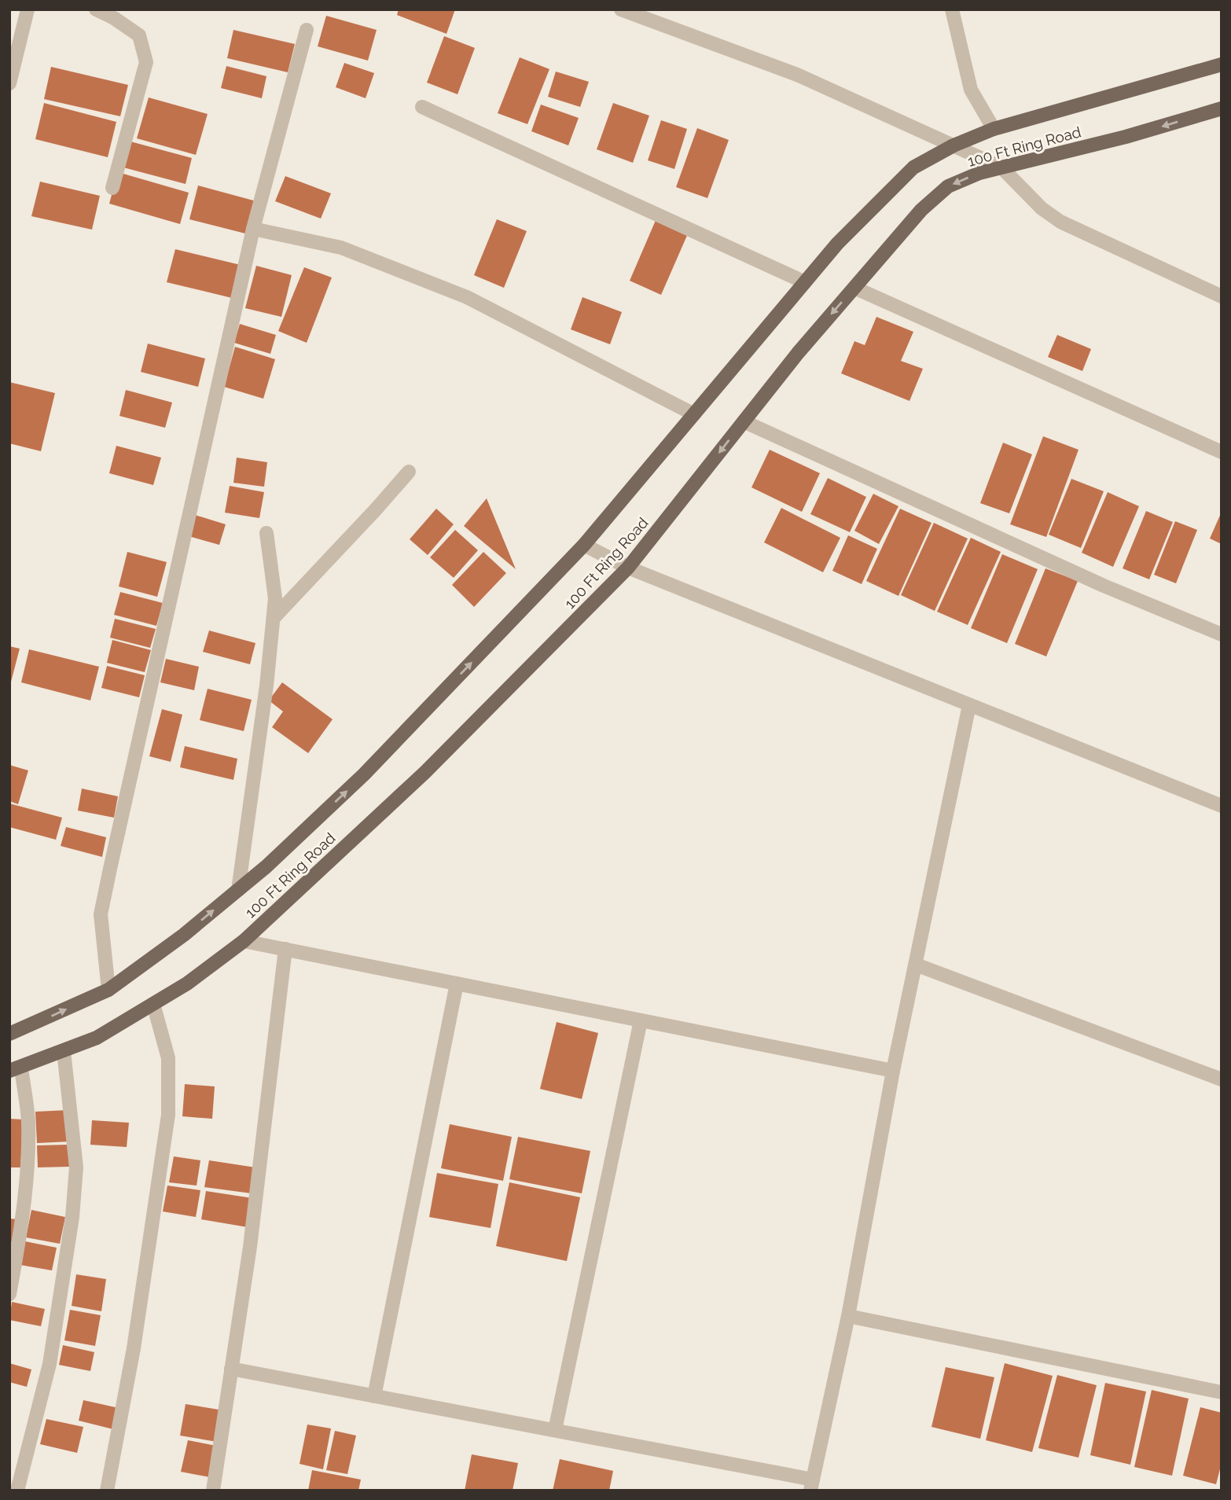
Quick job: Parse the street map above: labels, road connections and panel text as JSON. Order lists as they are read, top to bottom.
{
  "streets": {
    "main road": ["100 Ft Ring Road"]
  }
}
